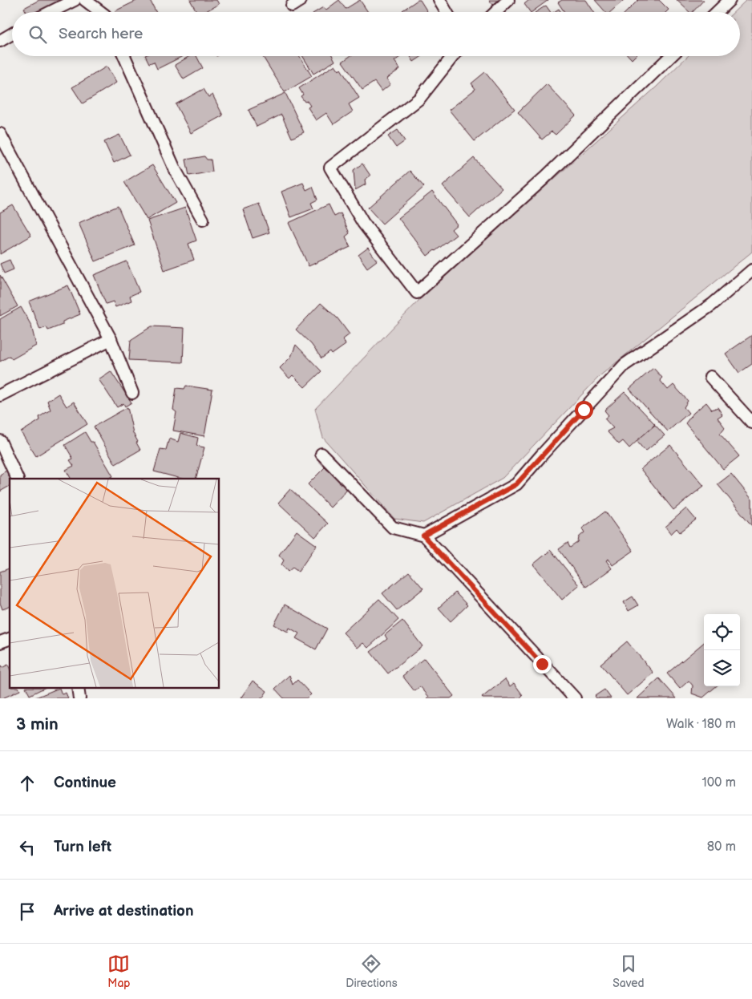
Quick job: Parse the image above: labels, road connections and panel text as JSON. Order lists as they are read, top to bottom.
{
  "page": {
    "search": "Search here",
    "heading": ["3 min", "Walk · 180 m"],
    "list": [
      ["Continue", "100 m"],
      ["Turn left", "80 m"],
      "Arrive at destination"
    ],
    "nav": ["Map", "Directions", "Saved"]
  }
}
